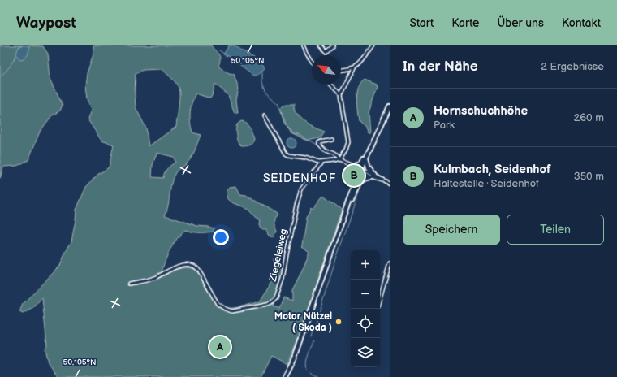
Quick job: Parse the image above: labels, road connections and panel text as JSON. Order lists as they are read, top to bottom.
{
  "streets": {
    "street": ["Ziegeleiweg"]
  },
  "districts": ["SEIDENHOF"],
  "places": ["Motor Nützel ( Skoda )"],
  "north": "top left",
  "page": {
    "header": "Waypost",
    "nav": [
      "Start",
      "Karte",
      "Über uns",
      "Kontakt"
    ],
    "heading": ["In der Nähe", "2 Ergebnisse"],
    "list": [
      {
        "mark": "A",
        "name": "Hornschuchhöhe",
        "note": "Park",
        "value": "260 m"
      },
      {
        "mark": "B",
        "name": "Kulmbach, Seidenhof",
        "note": "Haltestelle · Seidenhof",
        "value": "350 m"
      }
    ],
    "pins": ["B", "A"],
    "buttons": ["Speichern", "Teilen"],
    "map_buttons": ["+", "−"]
  },
  "coordinates": ["50.105°N"]
}
